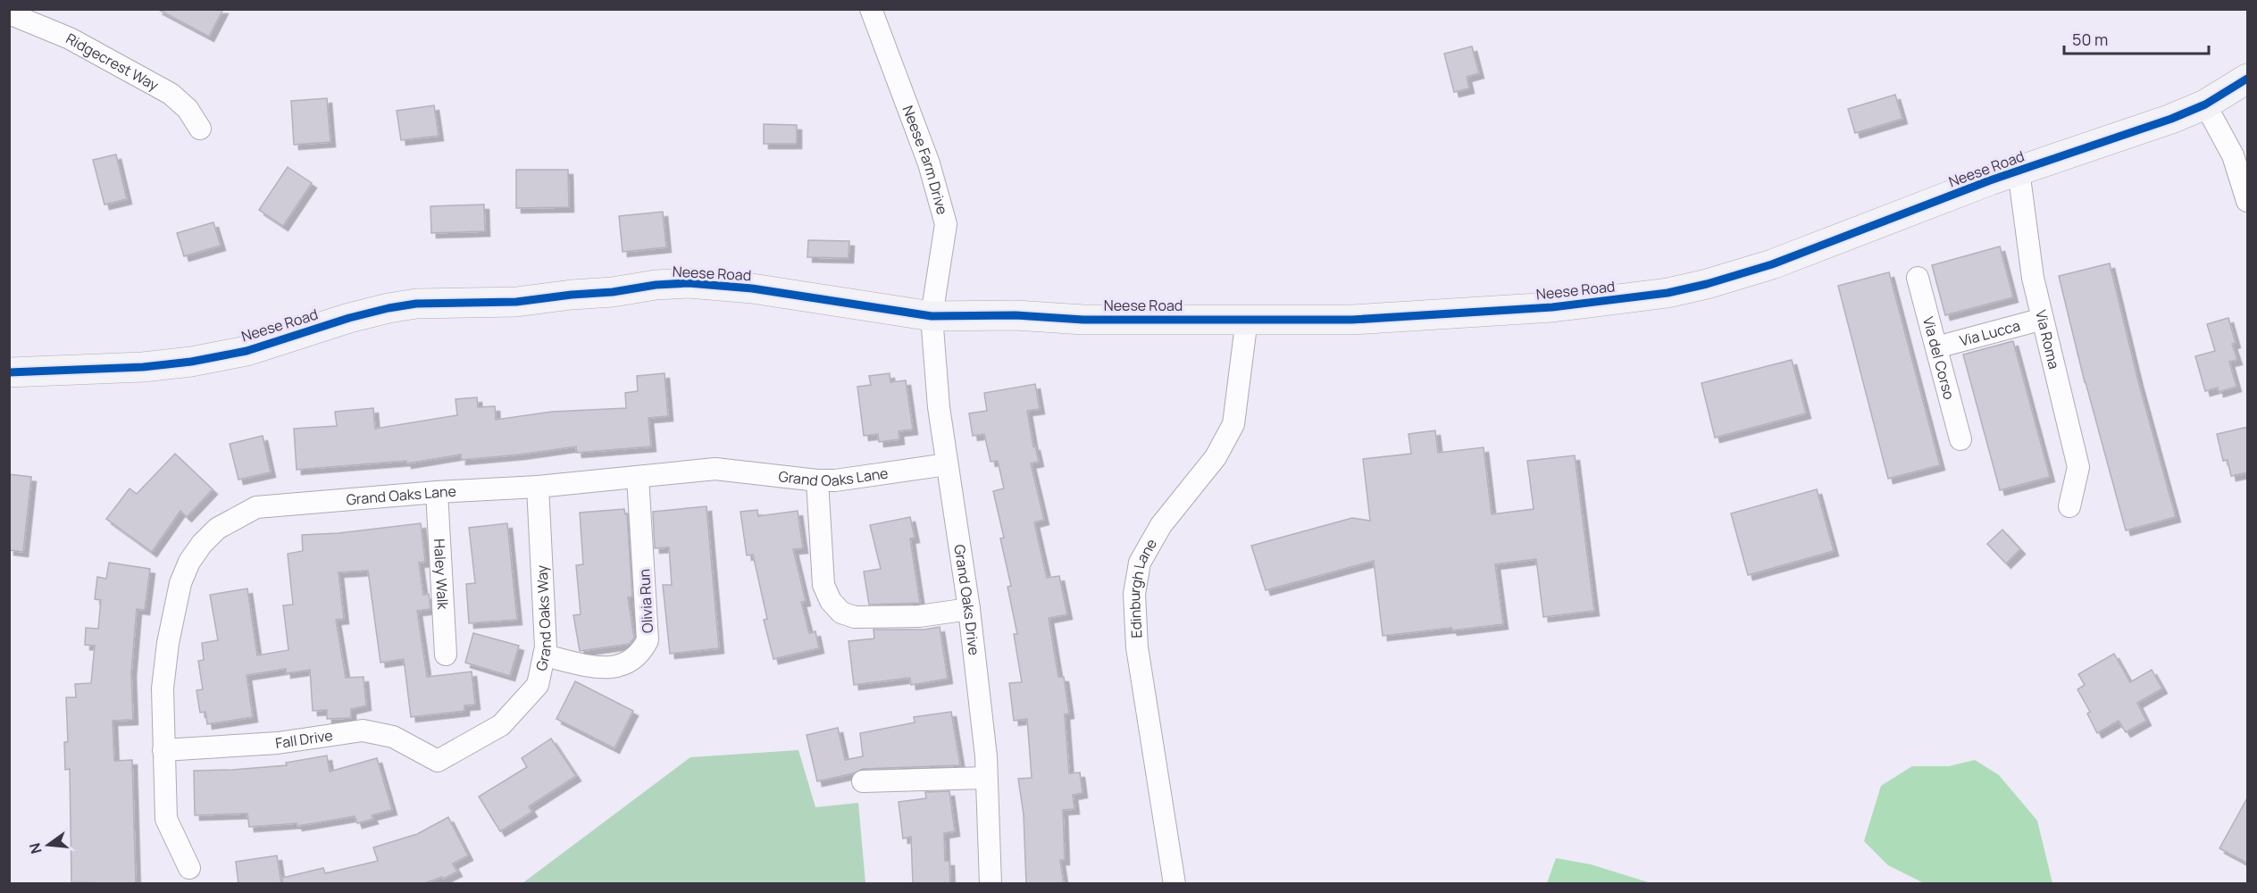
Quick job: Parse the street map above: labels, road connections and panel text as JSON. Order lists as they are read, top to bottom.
{
  "streets": {
    "street": [
      "Ridgecrest Way",
      "Neese Farm Drive",
      "Neese Road",
      "Via Lucca",
      "Via Roma",
      "Via del Corso",
      "Grand Oaks Lane",
      "Haley Walk",
      "Edinburgh Lane",
      "Grand Oaks Drive",
      "Olivia Run",
      "Grand Oaks Way",
      "Fall Drive"
    ]
  },
  "crossings": [
    ["Neese Farm Drive", "Neese Road"],
    ["Neese Farm Drive", "Grand Oaks Drive"],
    ["Neese Road", "Via Roma"],
    ["Neese Road", "Edinburgh Lane"],
    ["Neese Road", "Grand Oaks Drive"],
    ["Via Lucca", "Via Roma"],
    ["Via Lucca", "Via del Corso"],
    ["Grand Oaks Lane", "Haley Walk"],
    ["Grand Oaks Lane", "Grand Oaks Drive"],
    ["Grand Oaks Lane", "Olivia Run"],
    ["Grand Oaks Lane", "Grand Oaks Way"],
    ["Grand Oaks Lane", "Fall Drive"],
    ["Olivia Run", "Grand Oaks Way"],
    ["Grand Oaks Way", "Fall Drive"]
  ],
  "scale_bar": "50 m",
  "north": "left"
}
